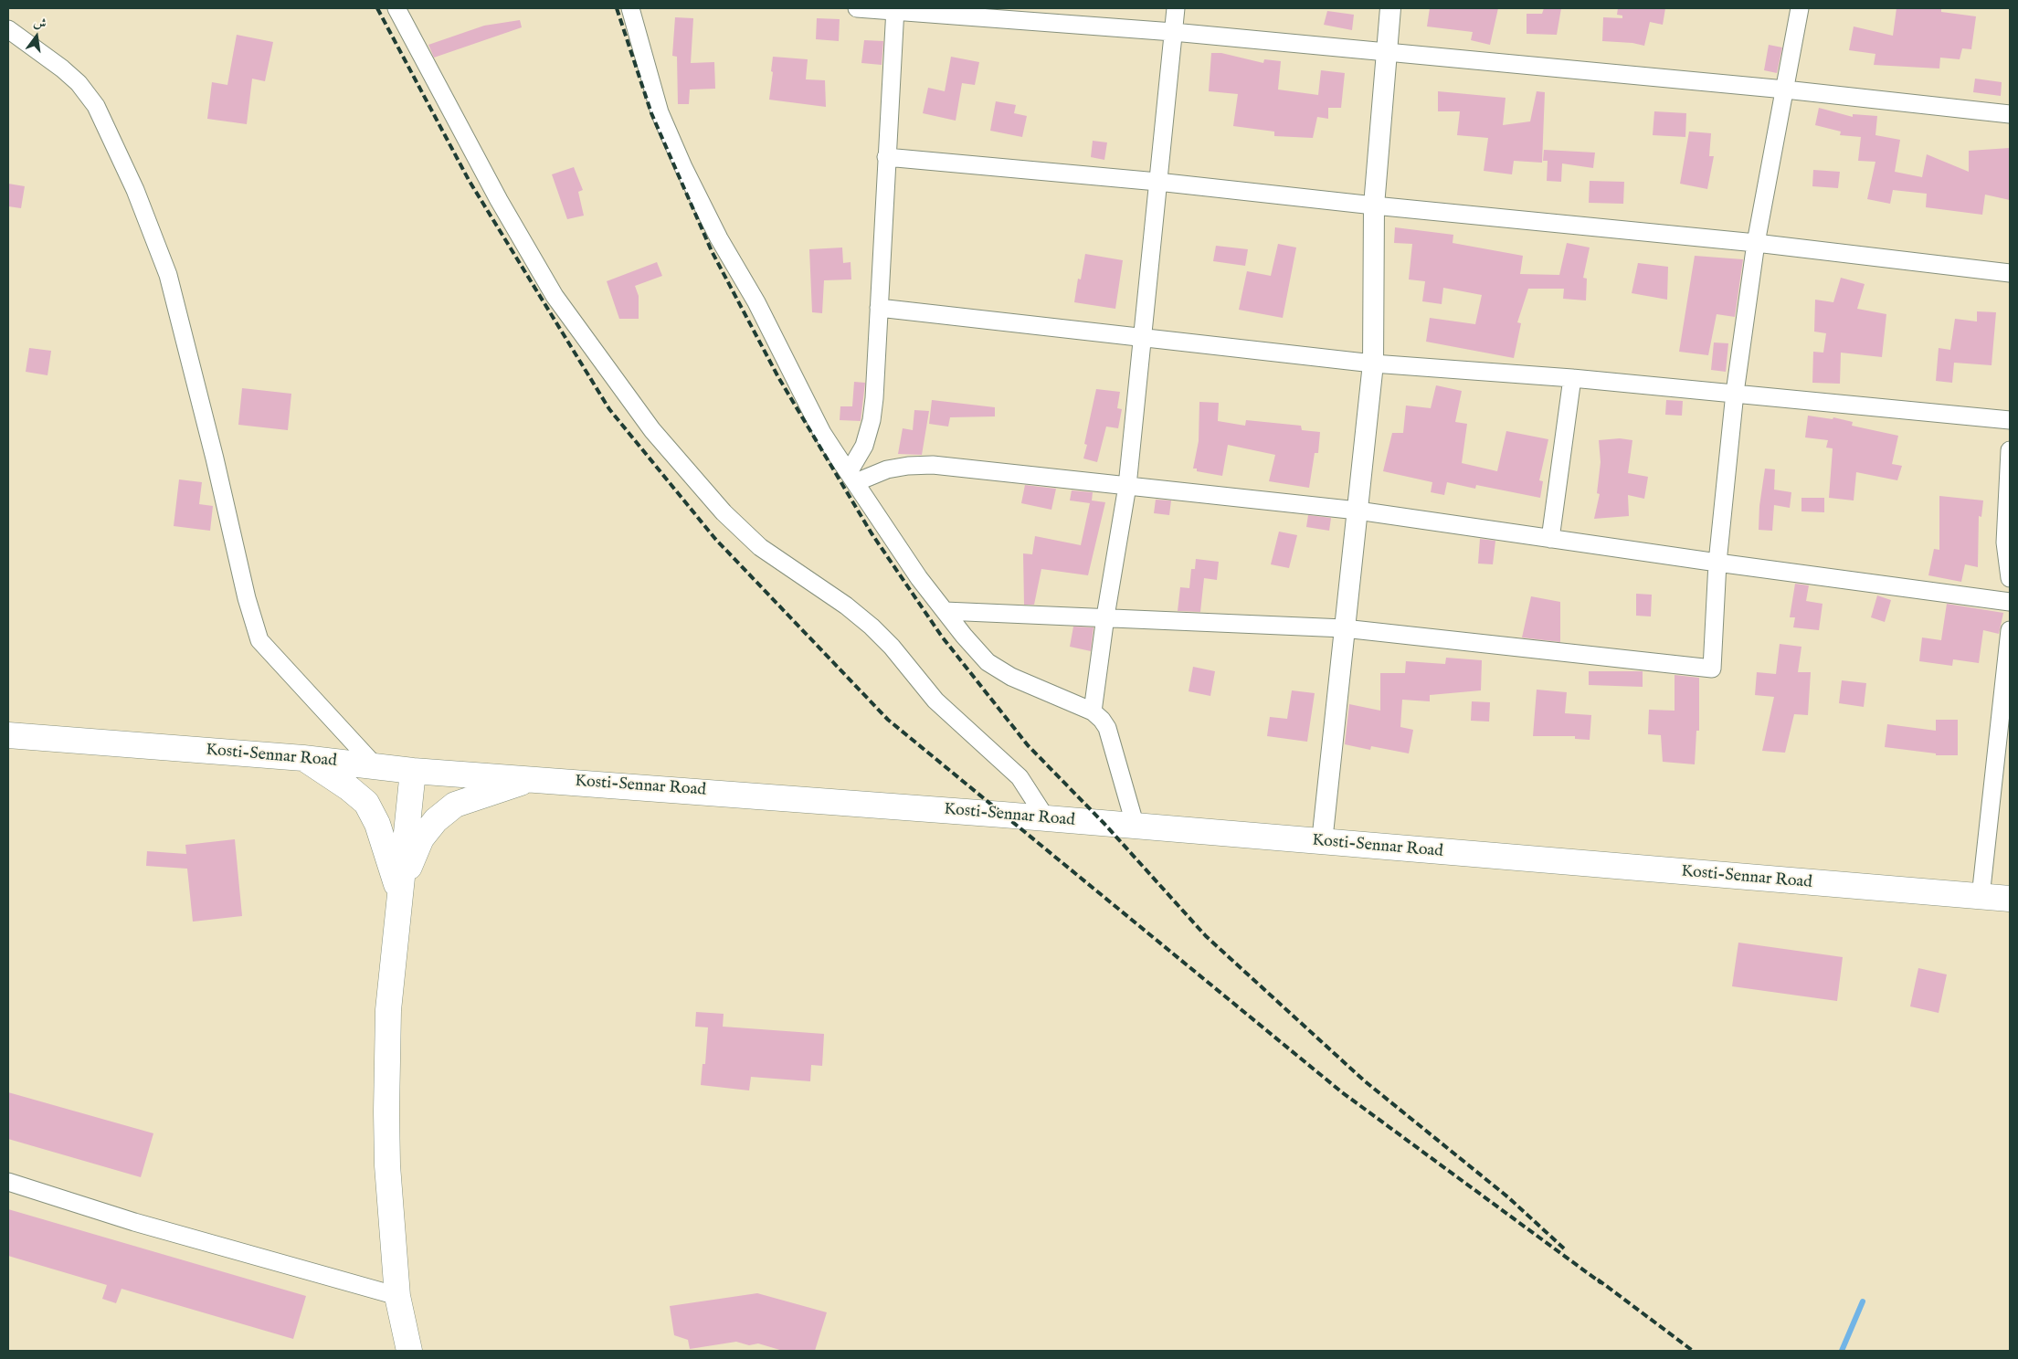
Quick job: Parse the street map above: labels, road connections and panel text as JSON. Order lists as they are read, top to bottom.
{
  "streets": {
    "highway": ["Kosti-Sennar Road"]
  },
  "north": "top"
}
